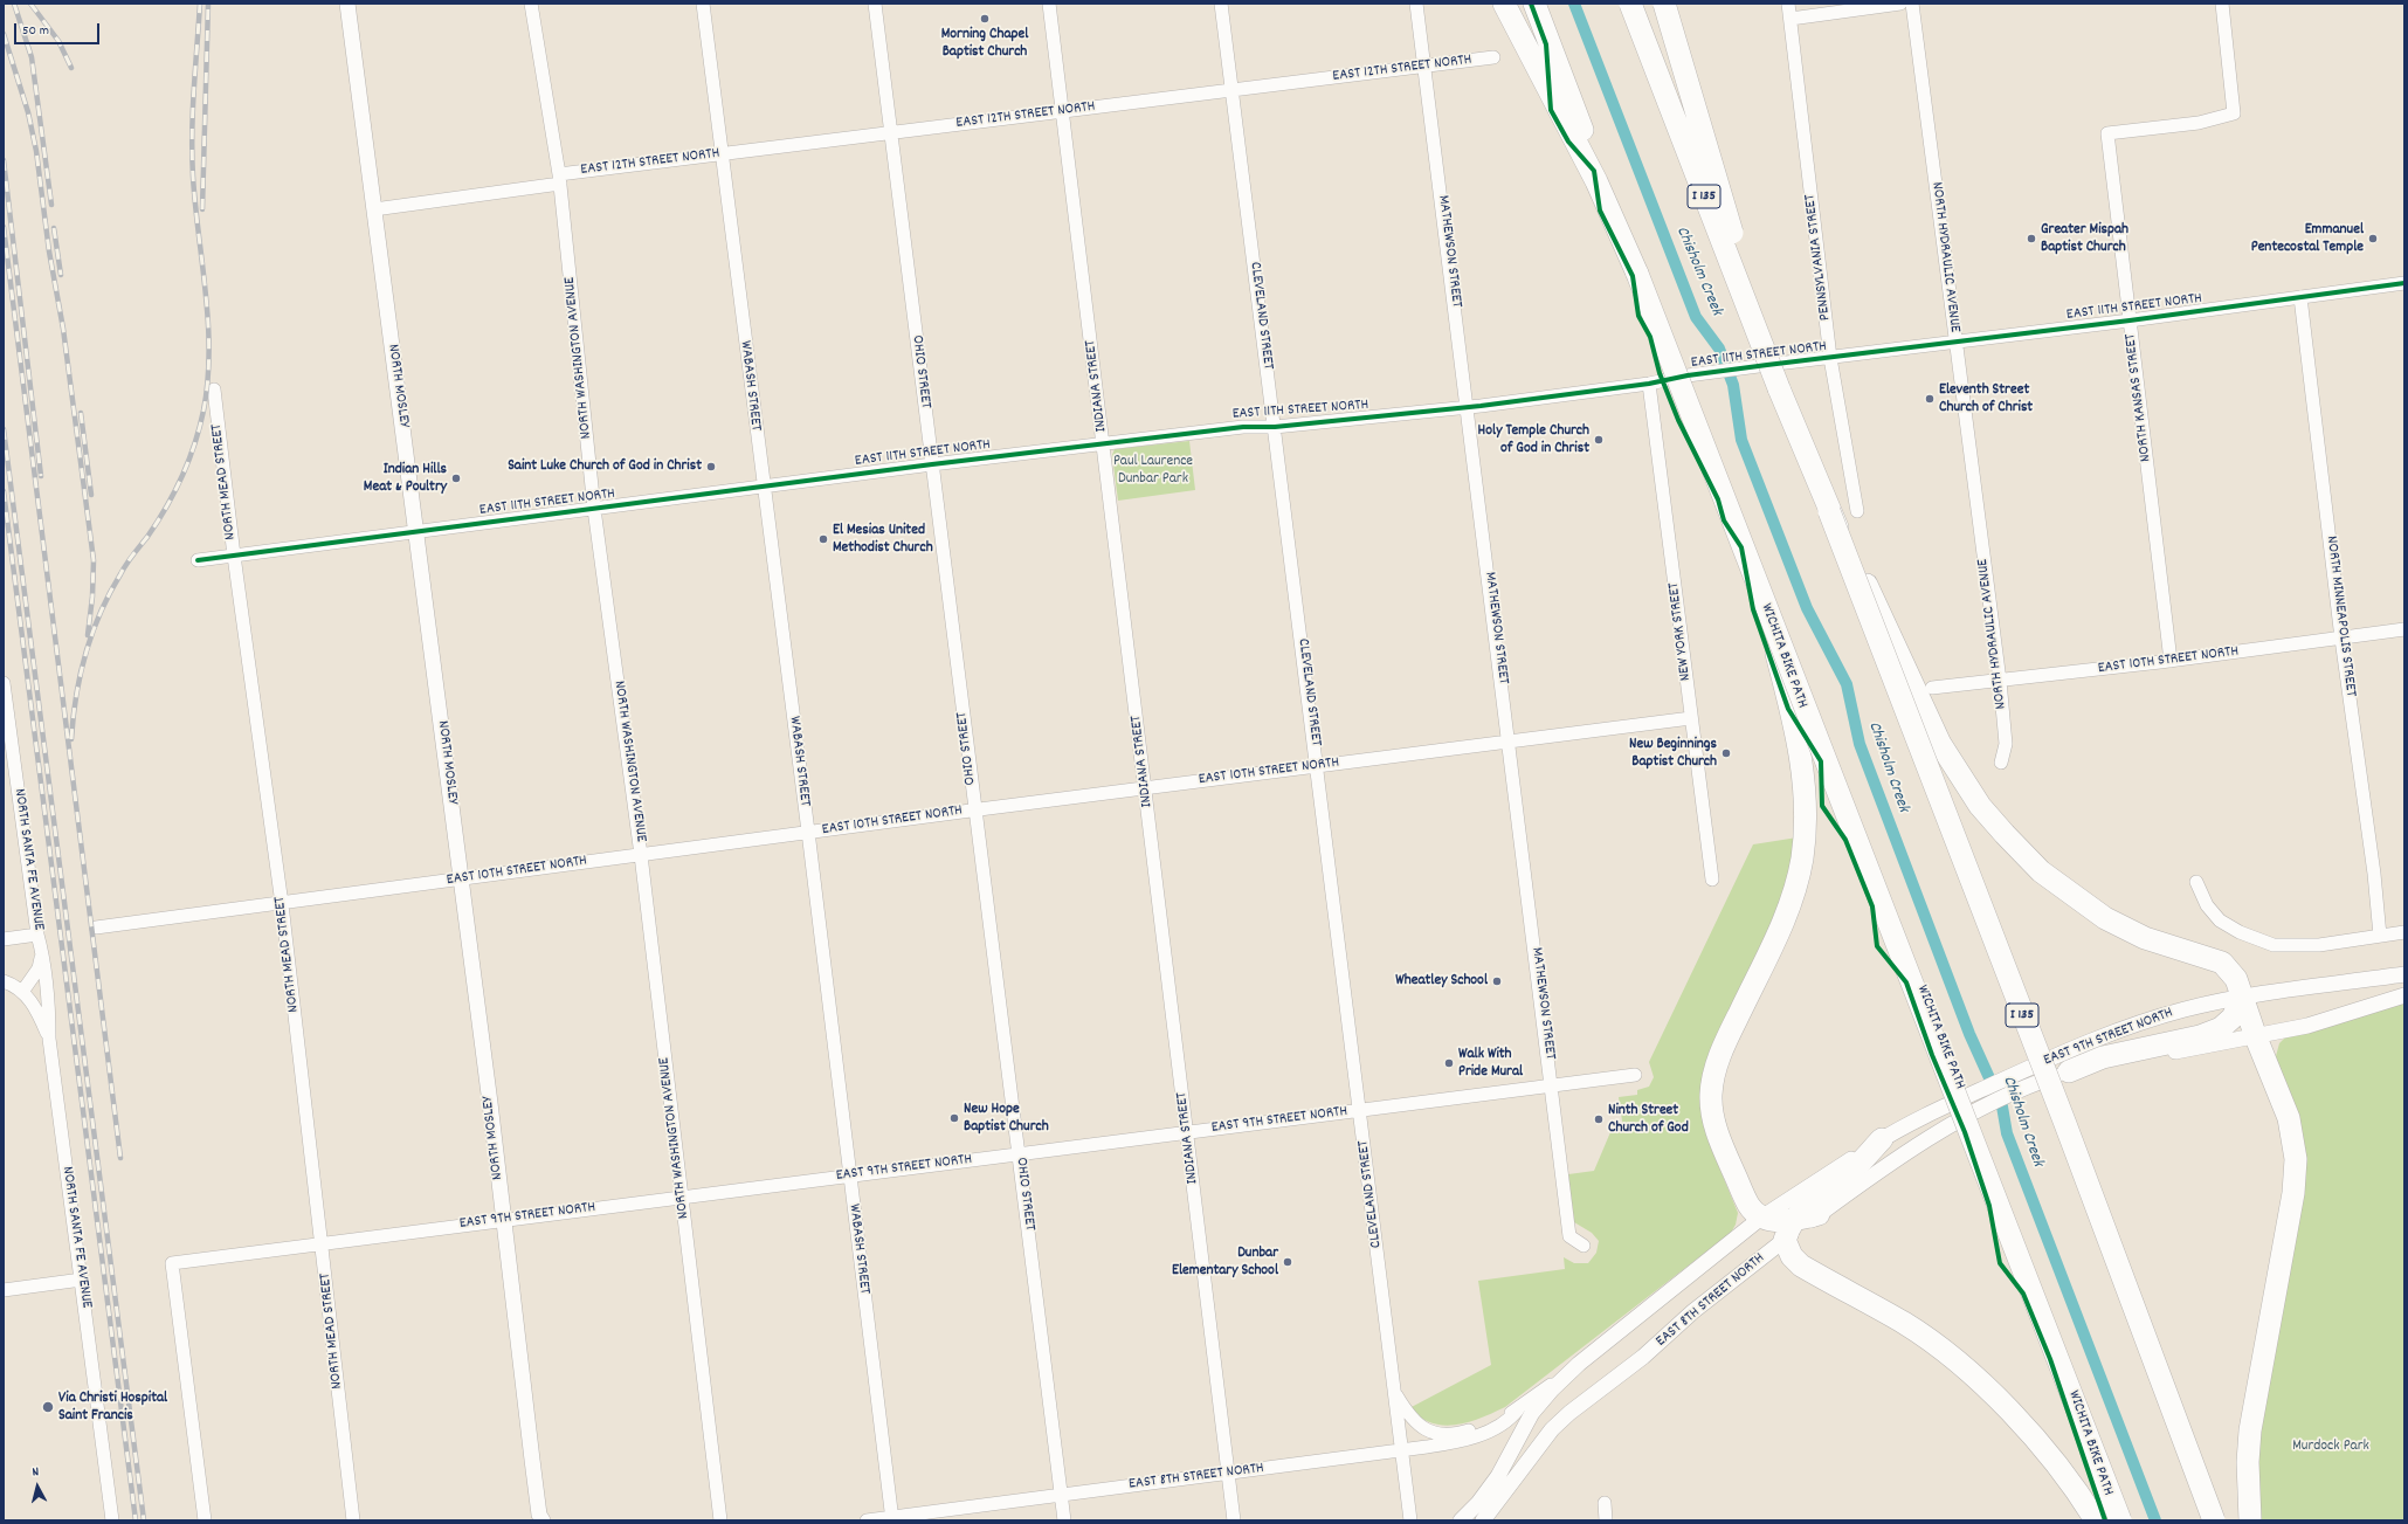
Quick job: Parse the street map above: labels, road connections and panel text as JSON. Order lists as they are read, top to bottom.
{
  "streets": {
    "highway": ["I 135"],
    "street": [
      "EAST 12TH STREET NORTH",
      "MATHEWSON STREET",
      "PENNSYLVANIA STREET",
      "NORTH HYDRAULIC AVENUE",
      "EAST 11TH STREET NORTH",
      "CLEVELAND STREET",
      "NORTH WASHINGTON AVENUE",
      "OHIO STREET",
      "NORTH MOSLEY",
      "WABASH STREET",
      "INDIANA STREET",
      "NORTH KANSAS STREET",
      "NORTH MEAD STREET",
      "NORTH MINNEAPOLIS STREET",
      "NEW YORK STREET",
      "EAST 10TH STREET NORTH",
      "NORTH SANTA FE AVENUE",
      "EAST 9TH STREET NORTH",
      "EAST 8TH STREET NORTH"
    ],
    "cycle path": ["WICHITA BIKE PATH"]
  },
  "crossings": [
    ["EAST 12TH STREET NORTH", "MATHEWSON STREET"],
    ["EAST 12TH STREET NORTH", "CLEVELAND STREET"],
    ["EAST 12TH STREET NORTH", "NORTH WASHINGTON AVENUE"],
    ["EAST 12TH STREET NORTH", "OHIO STREET"],
    ["EAST 12TH STREET NORTH", "NORTH MOSLEY"],
    ["EAST 12TH STREET NORTH", "WABASH STREET"],
    ["EAST 12TH STREET NORTH", "INDIANA STREET"],
    ["MATHEWSON STREET", "EAST 11TH STREET NORTH"],
    ["MATHEWSON STREET", "EAST 10TH STREET NORTH"],
    ["MATHEWSON STREET", "EAST 9TH STREET NORTH"],
    ["PENNSYLVANIA STREET", "EAST 11TH STREET NORTH"],
    ["NORTH HYDRAULIC AVENUE", "EAST 11TH STREET NORTH"],
    ["NORTH HYDRAULIC AVENUE", "EAST 10TH STREET NORTH"],
    ["EAST 11TH STREET NORTH", "CLEVELAND STREET"],
    ["EAST 11TH STREET NORTH", "NORTH WASHINGTON AVENUE"],
    ["EAST 11TH STREET NORTH", "OHIO STREET"],
    ["EAST 11TH STREET NORTH", "NORTH MOSLEY"],
    ["EAST 11TH STREET NORTH", "WABASH STREET"],
    ["EAST 11TH STREET NORTH", "INDIANA STREET"],
    ["EAST 11TH STREET NORTH", "NORTH KANSAS STREET"],
    ["EAST 11TH STREET NORTH", "NORTH MEAD STREET"],
    ["EAST 11TH STREET NORTH", "NORTH MINNEAPOLIS STREET"],
    ["EAST 11TH STREET NORTH", "NEW YORK STREET"],
    ["CLEVELAND STREET", "EAST 10TH STREET NORTH"],
    ["CLEVELAND STREET", "EAST 9TH STREET NORTH"],
    ["CLEVELAND STREET", "EAST 8TH STREET NORTH"],
    ["NORTH WASHINGTON AVENUE", "EAST 10TH STREET NORTH"],
    ["NORTH WASHINGTON AVENUE", "EAST 9TH STREET NORTH"],
    ["OHIO STREET", "EAST 10TH STREET NORTH"],
    ["OHIO STREET", "EAST 9TH STREET NORTH"],
    ["OHIO STREET", "EAST 8TH STREET NORTH"],
    ["NORTH MOSLEY", "EAST 10TH STREET NORTH"],
    ["NORTH MOSLEY", "EAST 9TH STREET NORTH"],
    ["WABASH STREET", "EAST 10TH STREET NORTH"],
    ["WABASH STREET", "EAST 9TH STREET NORTH"],
    ["WABASH STREET", "EAST 8TH STREET NORTH"],
    ["INDIANA STREET", "EAST 10TH STREET NORTH"],
    ["INDIANA STREET", "EAST 9TH STREET NORTH"],
    ["INDIANA STREET", "EAST 8TH STREET NORTH"],
    ["NORTH KANSAS STREET", "EAST 10TH STREET NORTH"],
    ["NORTH MEAD STREET", "EAST 10TH STREET NORTH"],
    ["NORTH MEAD STREET", "EAST 9TH STREET NORTH"],
    ["NORTH MINNEAPOLIS STREET", "EAST 10TH STREET NORTH"],
    ["NEW YORK STREET", "EAST 10TH STREET NORTH"],
    ["EAST 9TH STREET NORTH", "EAST 8TH STREET NORTH"]
  ],
  "water": ["Chisholm Creek"],
  "parks": ["Paul Laurence Dunbar Park", "Murdock Park"],
  "places": [
    "Morning Chapel Baptist Church",
    "Greater Mispah Baptist Church",
    "Emmanuel Pentecostal Temple",
    "Eleventh Street Church of Christ",
    "Holy Temple Church of God in Christ",
    "Saint Luke Church of God in Christ",
    "Indian Hills Meat & Poultry",
    "El Mesias United Methodist Church",
    "New Beginnings Baptist Church",
    "Wheatley School",
    "Walk With Pride Mural",
    "New Hope Baptist Church",
    "Ninth Street Church of God",
    "Dunbar Elementary School",
    "Via Christi Hospital Saint Francis"
  ],
  "scale_bar": "50 m",
  "north": "top"
}
